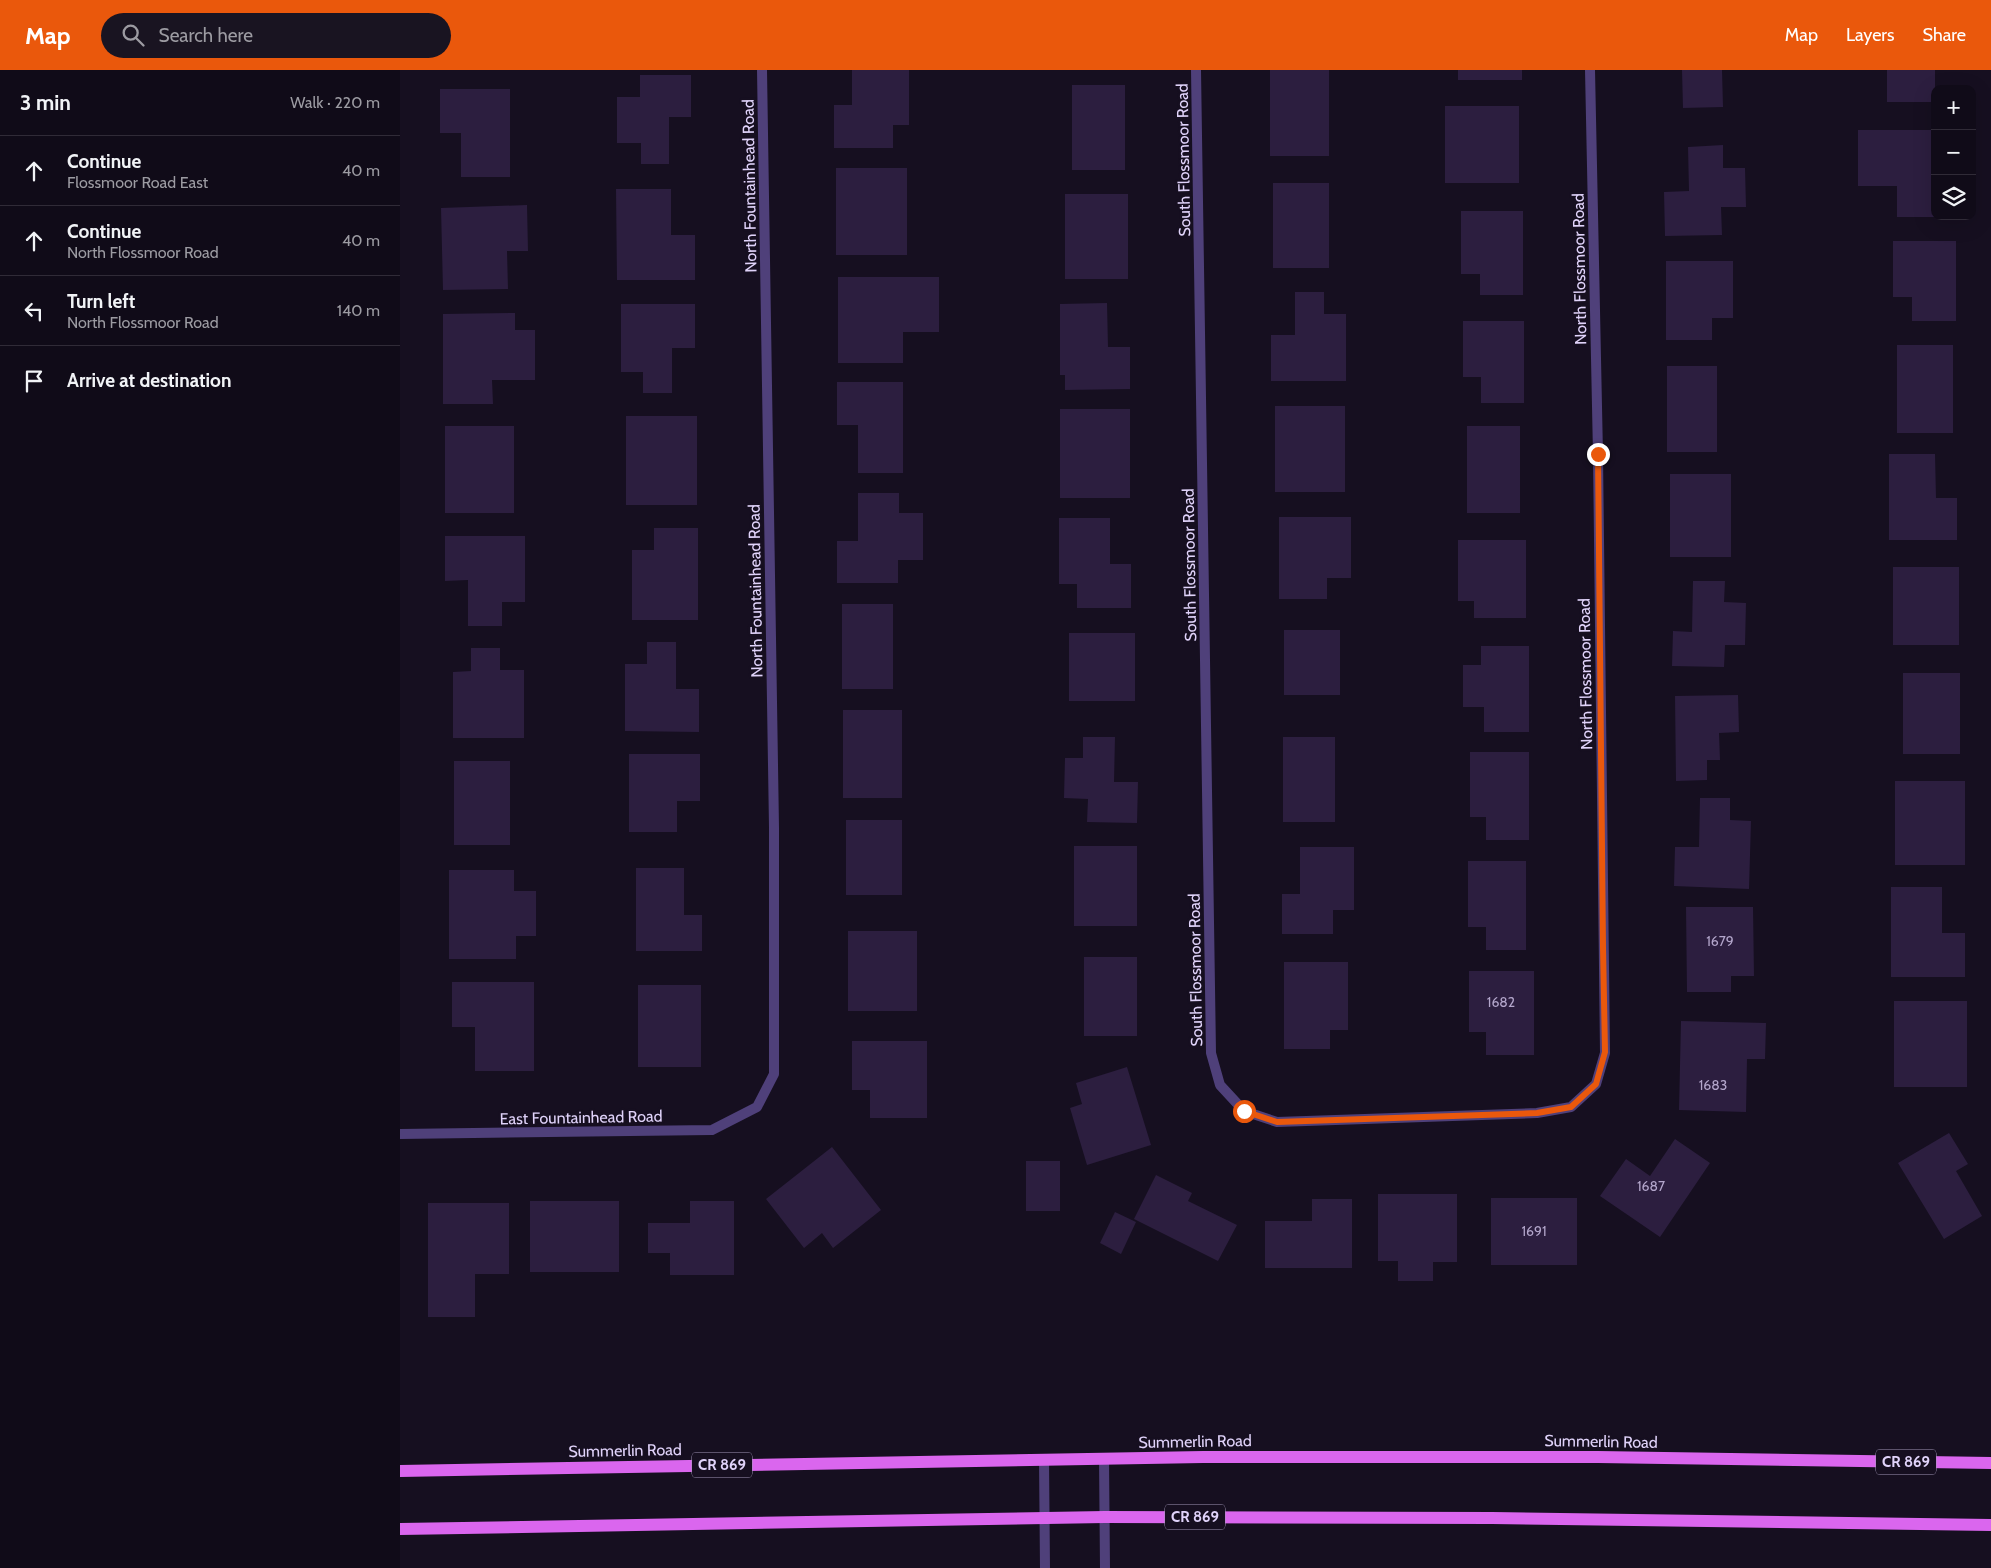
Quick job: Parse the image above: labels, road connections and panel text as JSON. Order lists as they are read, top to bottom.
{
  "streets": {
    "main road": ["Summerlin Road", "CR 869"],
    "street": [
      "South Flossmoor Road",
      "North Fountainhead Road",
      "North Flossmoor Road",
      "East Fountainhead Road"
    ]
  },
  "crossings": [
    ["South Flossmoor Road", "North Flossmoor Road"],
    ["North Fountainhead Road", "East Fountainhead Road"]
  ],
  "house_numbers": [
    "1679",
    "1682",
    "1683",
    "1687",
    "1691"
  ],
  "page": {
    "header": "Map",
    "search": "Search here",
    "nav": ["Map", "Layers", "Share"],
    "heading": ["3 min", "Walk · 220 m"],
    "map_buttons": ["+", "−"],
    "list": [
      ["Continue", "Flossmoor Road East", "40 m"],
      ["Continue", "North Flossmoor Road", "40 m"],
      ["Turn left", "North Flossmoor Road", "140 m"],
      "Arrive at destination"
    ]
  }
}
